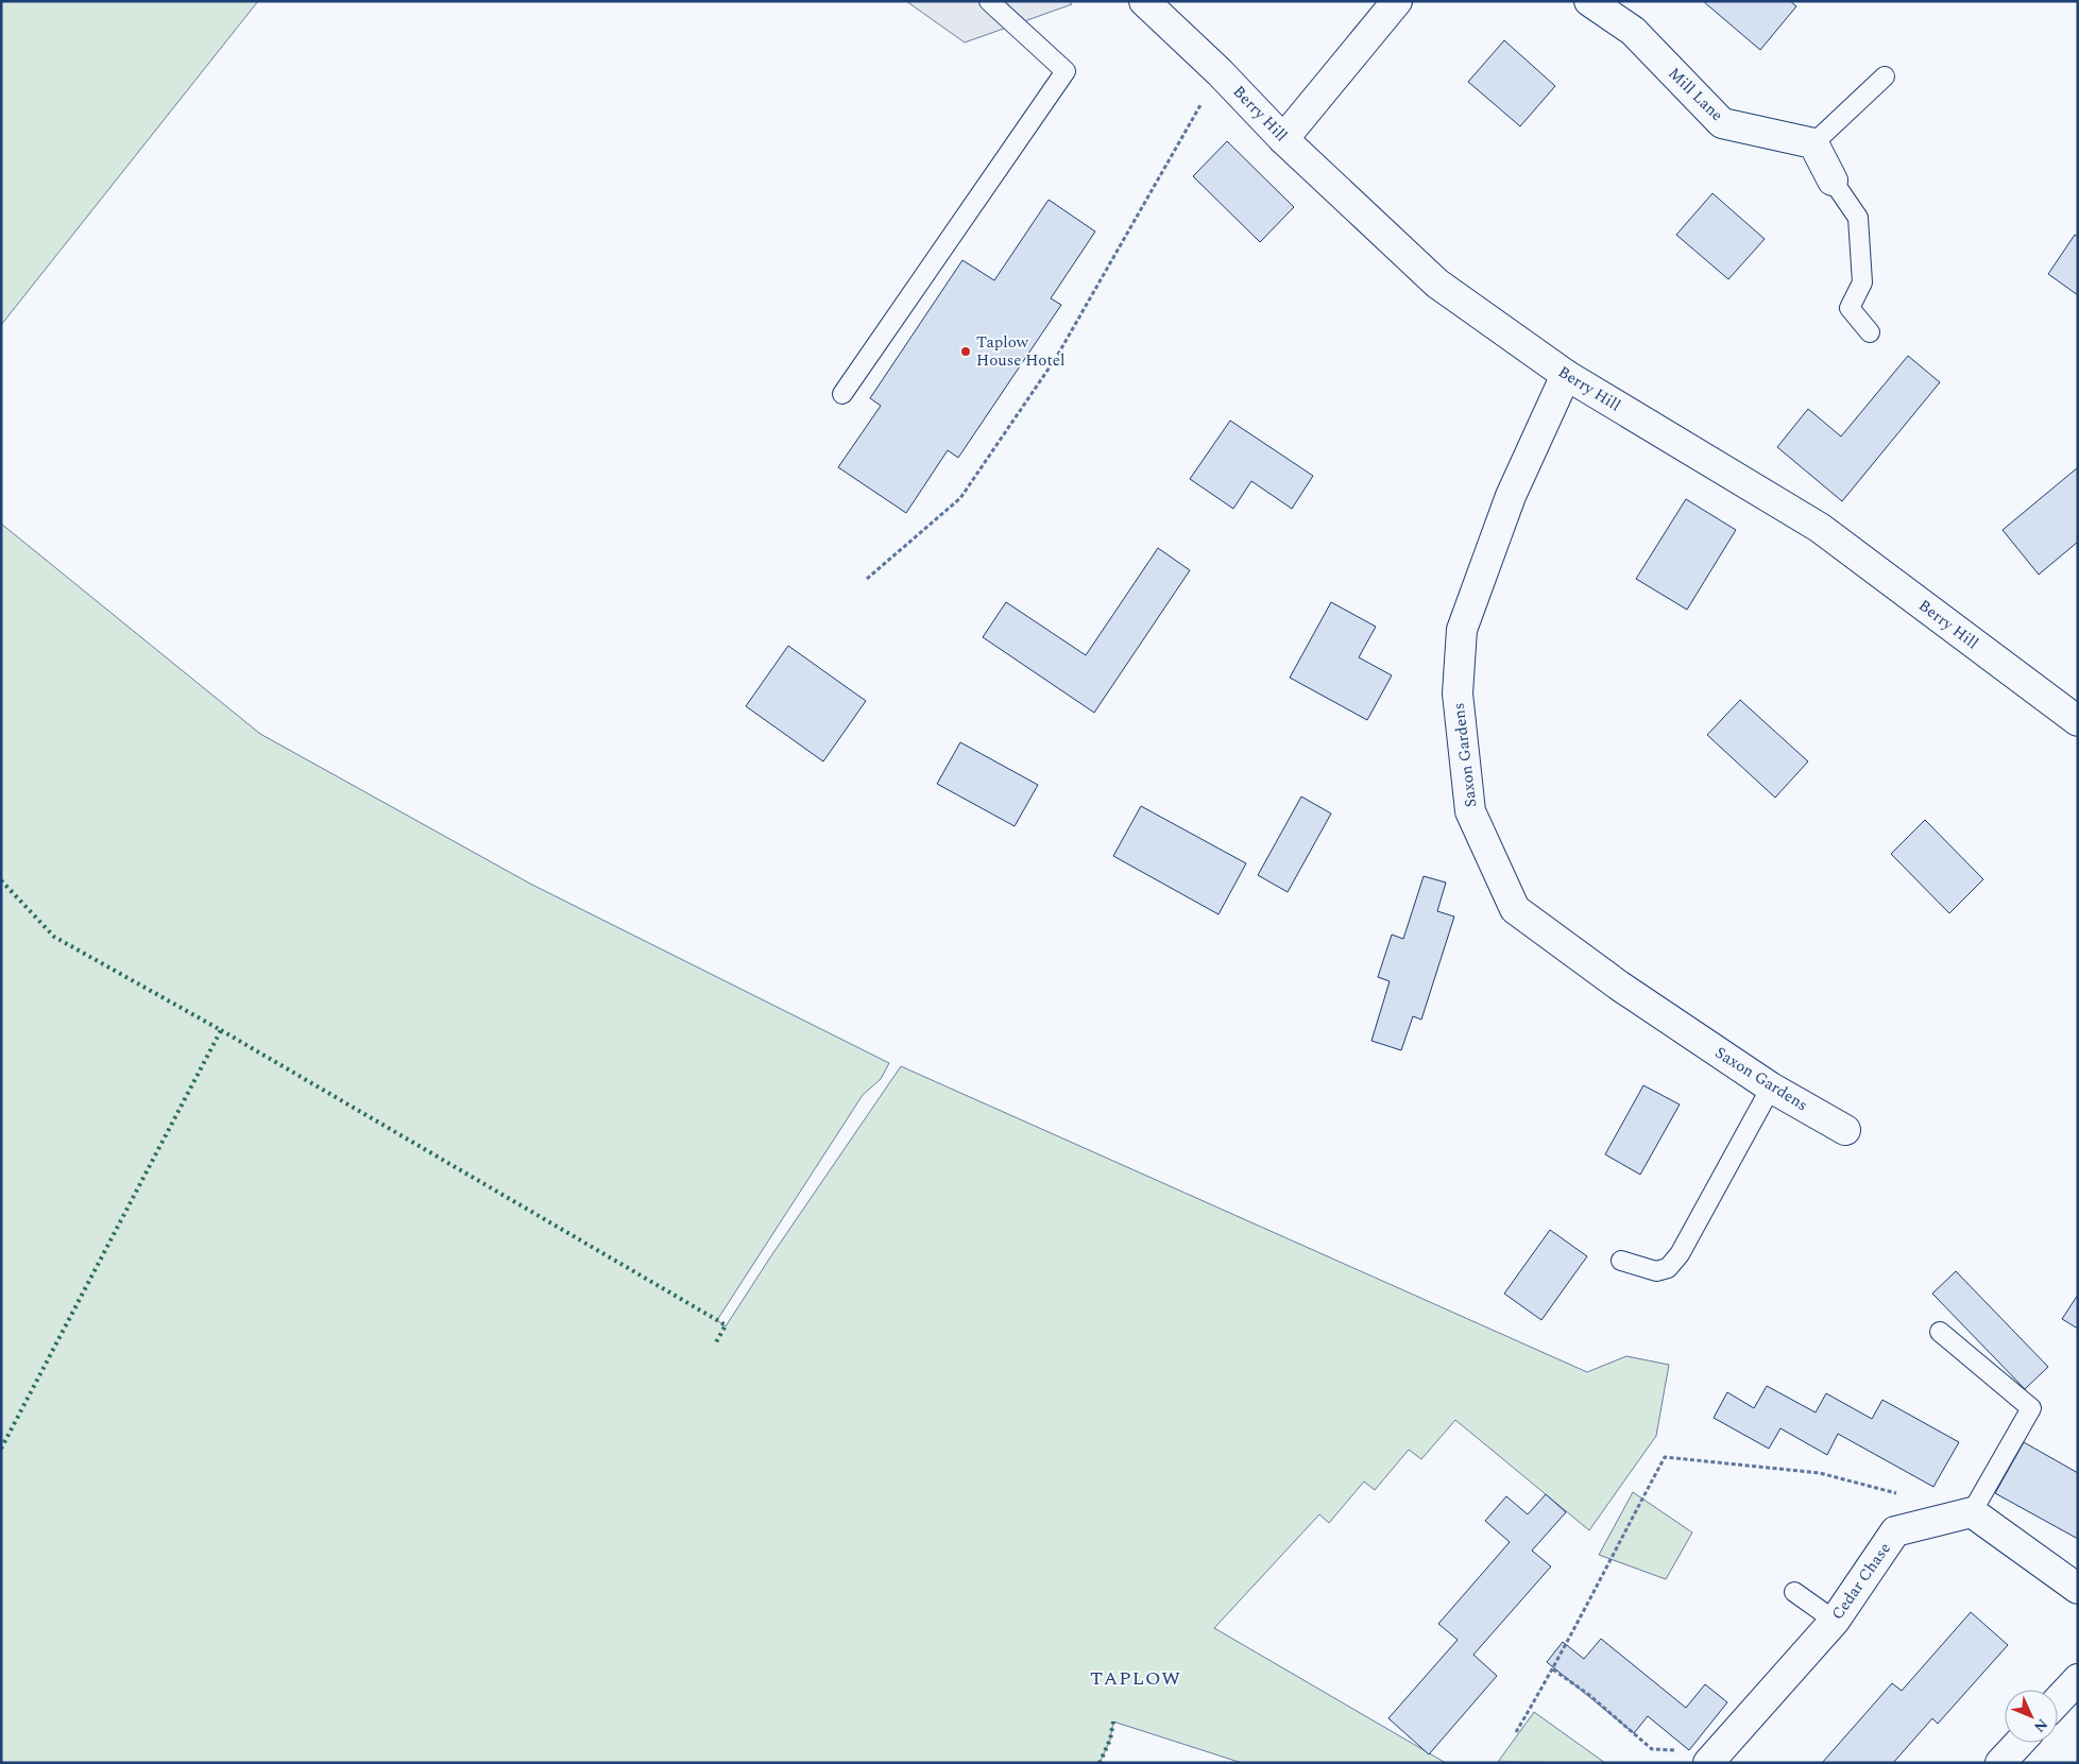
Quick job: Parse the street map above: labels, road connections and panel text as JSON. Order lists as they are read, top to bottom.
{
  "streets": {
    "street": [
      "Mill Lane",
      "Berry Hill",
      "Saxon Gardens",
      "Cedar Chase"
    ]
  },
  "crossings": [
    ["Berry Hill", "Saxon Gardens"]
  ],
  "districts": ["TAPLOW"],
  "places": ["Taplow House Hotel"],
  "north": "bottom right"
}
